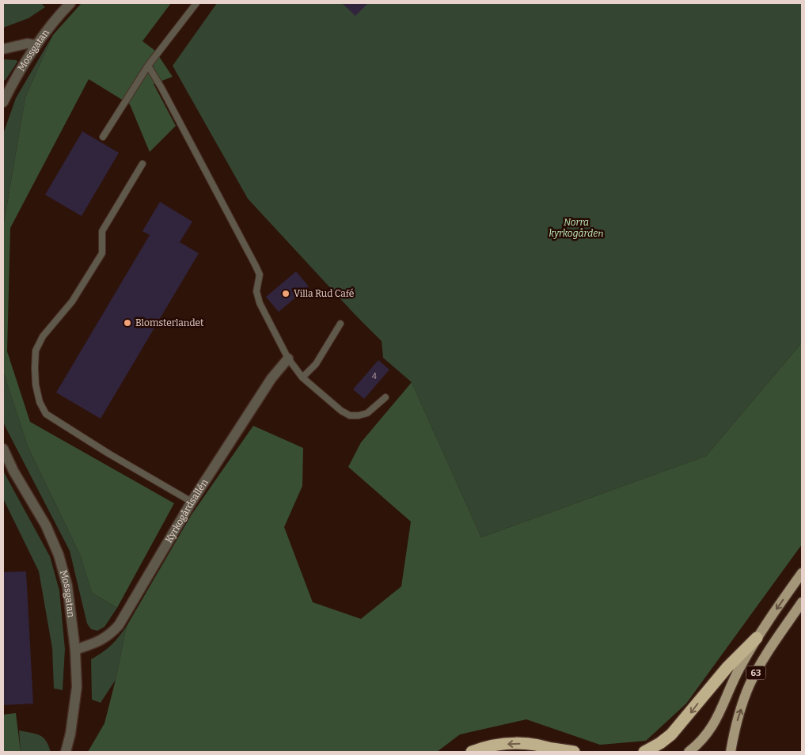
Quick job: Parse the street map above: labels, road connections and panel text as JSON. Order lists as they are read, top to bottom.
{
  "streets": {
    "main road": ["63"],
    "street": ["Mossgatan", "Kyrkogårdsallén"]
  },
  "crossings": [
    ["Mossgatan", "Kyrkogårdsallén"]
  ],
  "parks": ["Norra kyrkogården"],
  "places": ["Villa Rud Café", "Blomsterlandet"],
  "house_numbers": ["4"]
}
